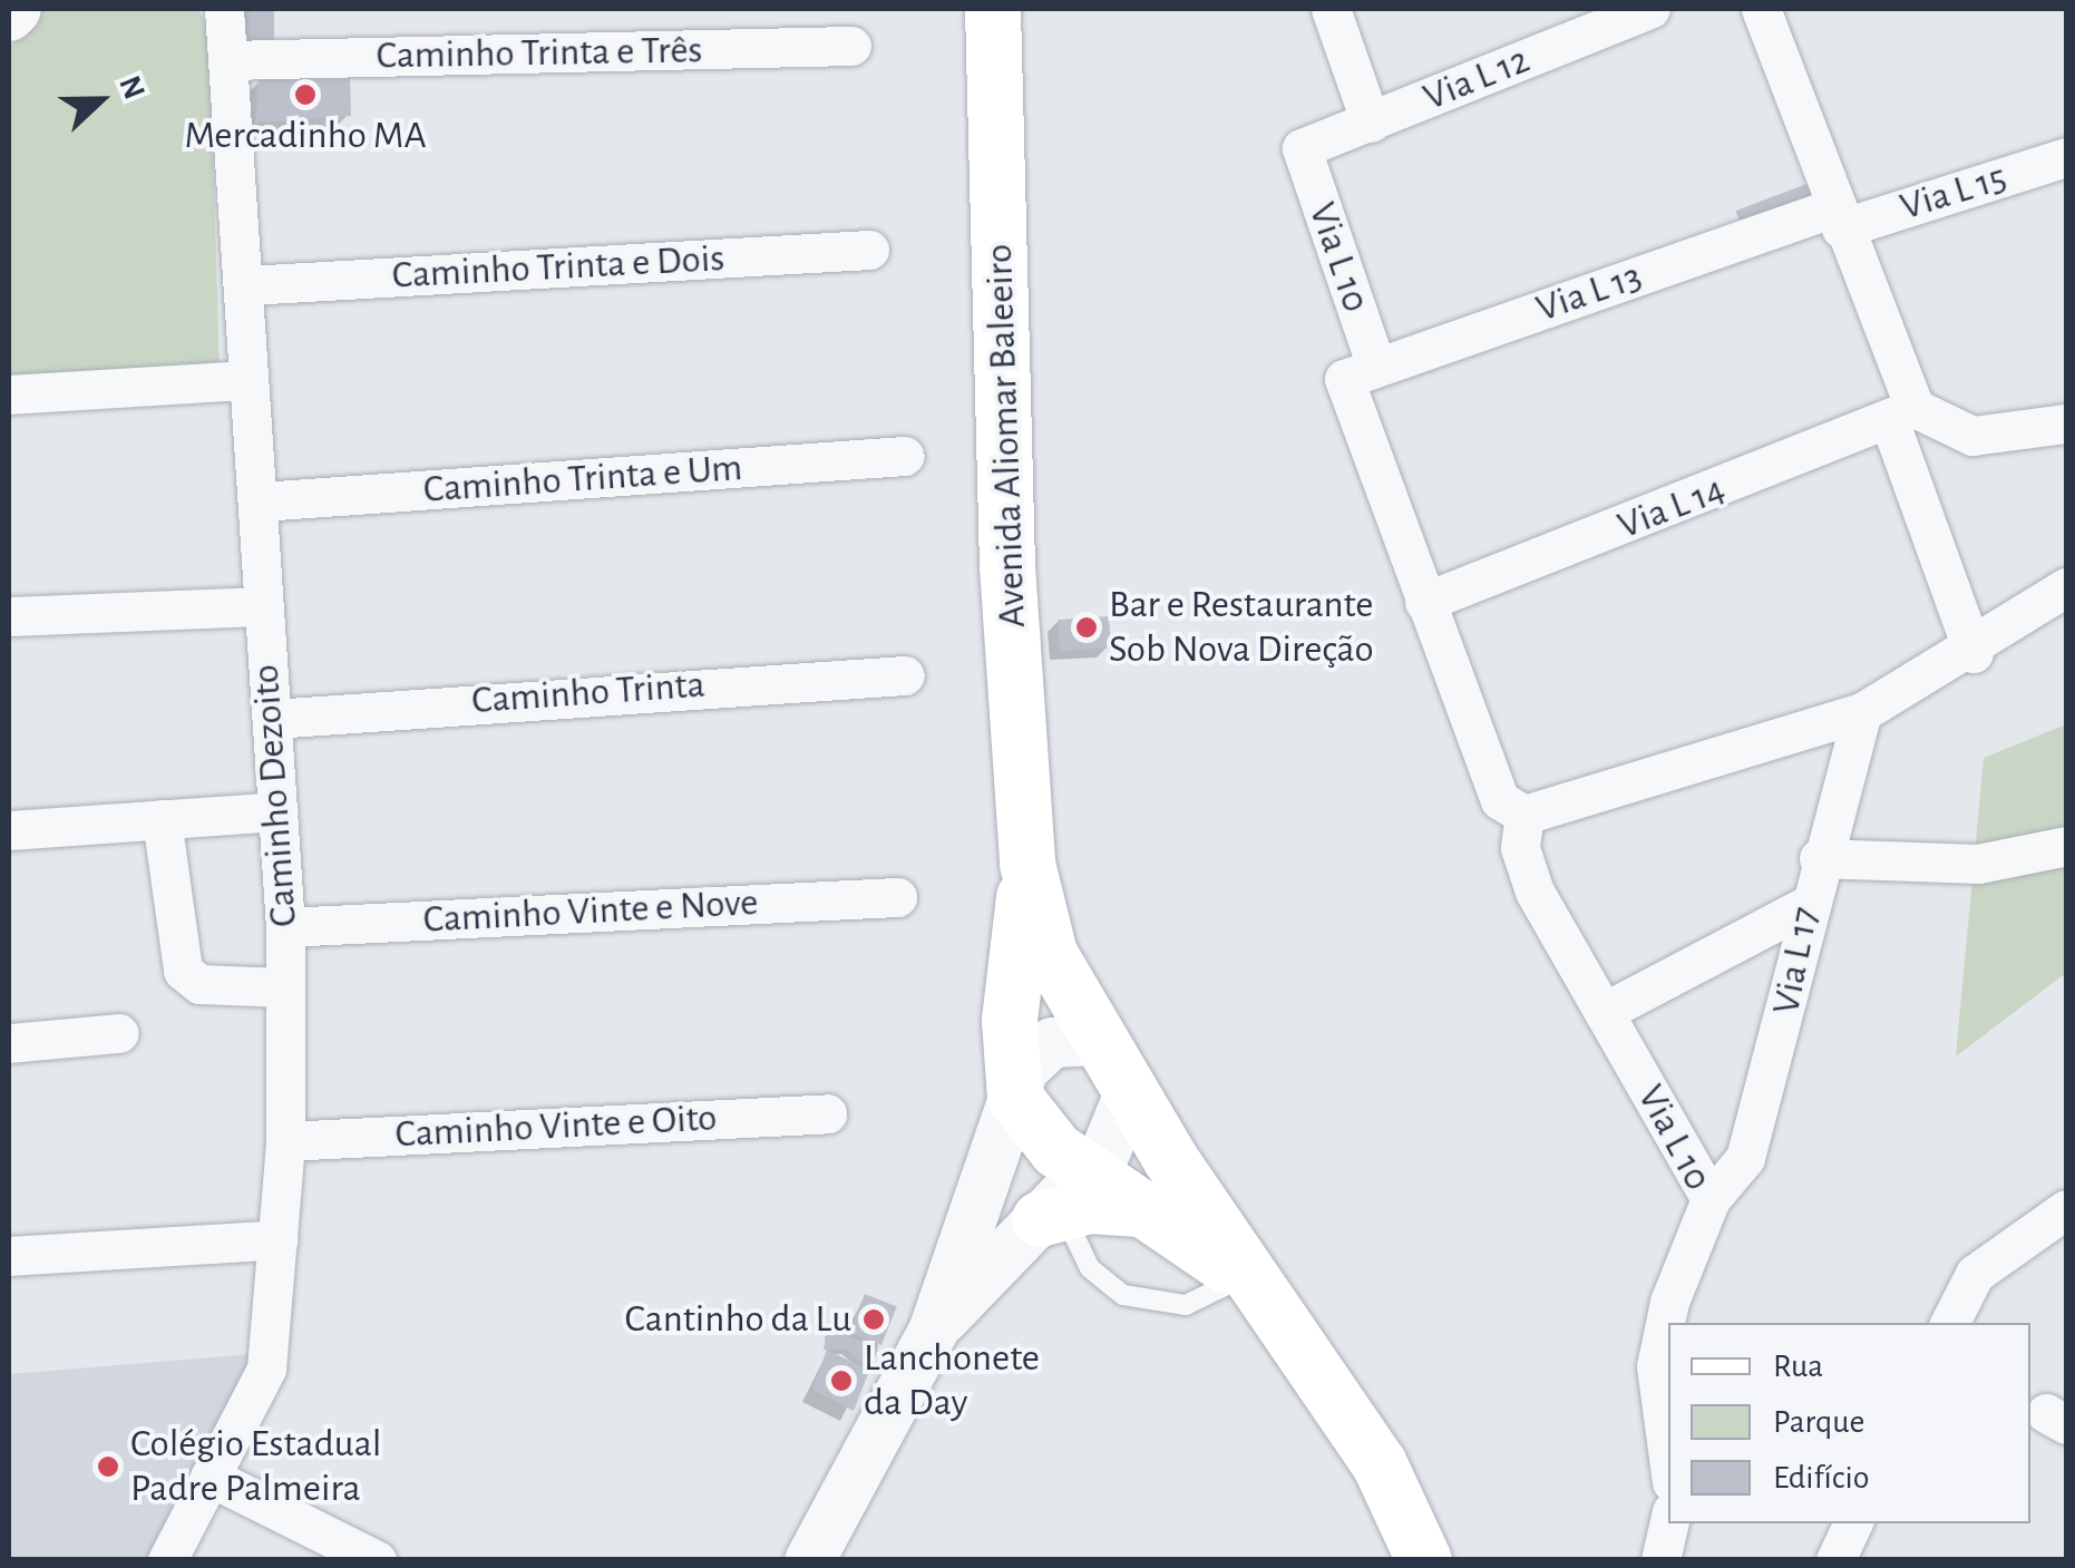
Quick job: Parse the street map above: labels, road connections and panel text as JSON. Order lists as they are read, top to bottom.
{
  "streets": {
    "main road": ["Avenida Aliomar Baleeiro"],
    "street": [
      "Caminho Trinta e Três",
      "Via L 12",
      "Via L 15",
      "Via L 10",
      "Caminho Trinta e Dois",
      "Via L 13",
      "Caminho Trinta e Um",
      "Via L 14",
      "Caminho Trinta",
      "Caminho Dezoito",
      "Caminho Vinte e Nove",
      "Via L 17",
      "Caminho Vinte e Oito"
    ]
  },
  "crossings": [
    ["Caminho Trinta e Três", "Caminho Dezoito"],
    ["Via L 12", "Via L 10"],
    ["Via L 15", "Via L 13"],
    ["Via L 10", "Via L 13"],
    ["Via L 10", "Via L 14"],
    ["Via L 10", "Via L 17"],
    ["Caminho Trinta e Dois", "Caminho Dezoito"],
    ["Caminho Trinta e Um", "Caminho Dezoito"],
    ["Caminho Trinta", "Caminho Dezoito"],
    ["Caminho Dezoito", "Caminho Vinte e Nove"],
    ["Caminho Dezoito", "Caminho Vinte e Oito"]
  ],
  "places": [
    "Mercadinho MA",
    "Bar e Restaurante Sob Nova Direção",
    "Cantinho da Lu",
    "Lanchonete da Day",
    "Colégio Estadual Padre Palmeira"
  ],
  "legend": ["Rua", "Parque", "Edifício"],
  "north": "right"
}
